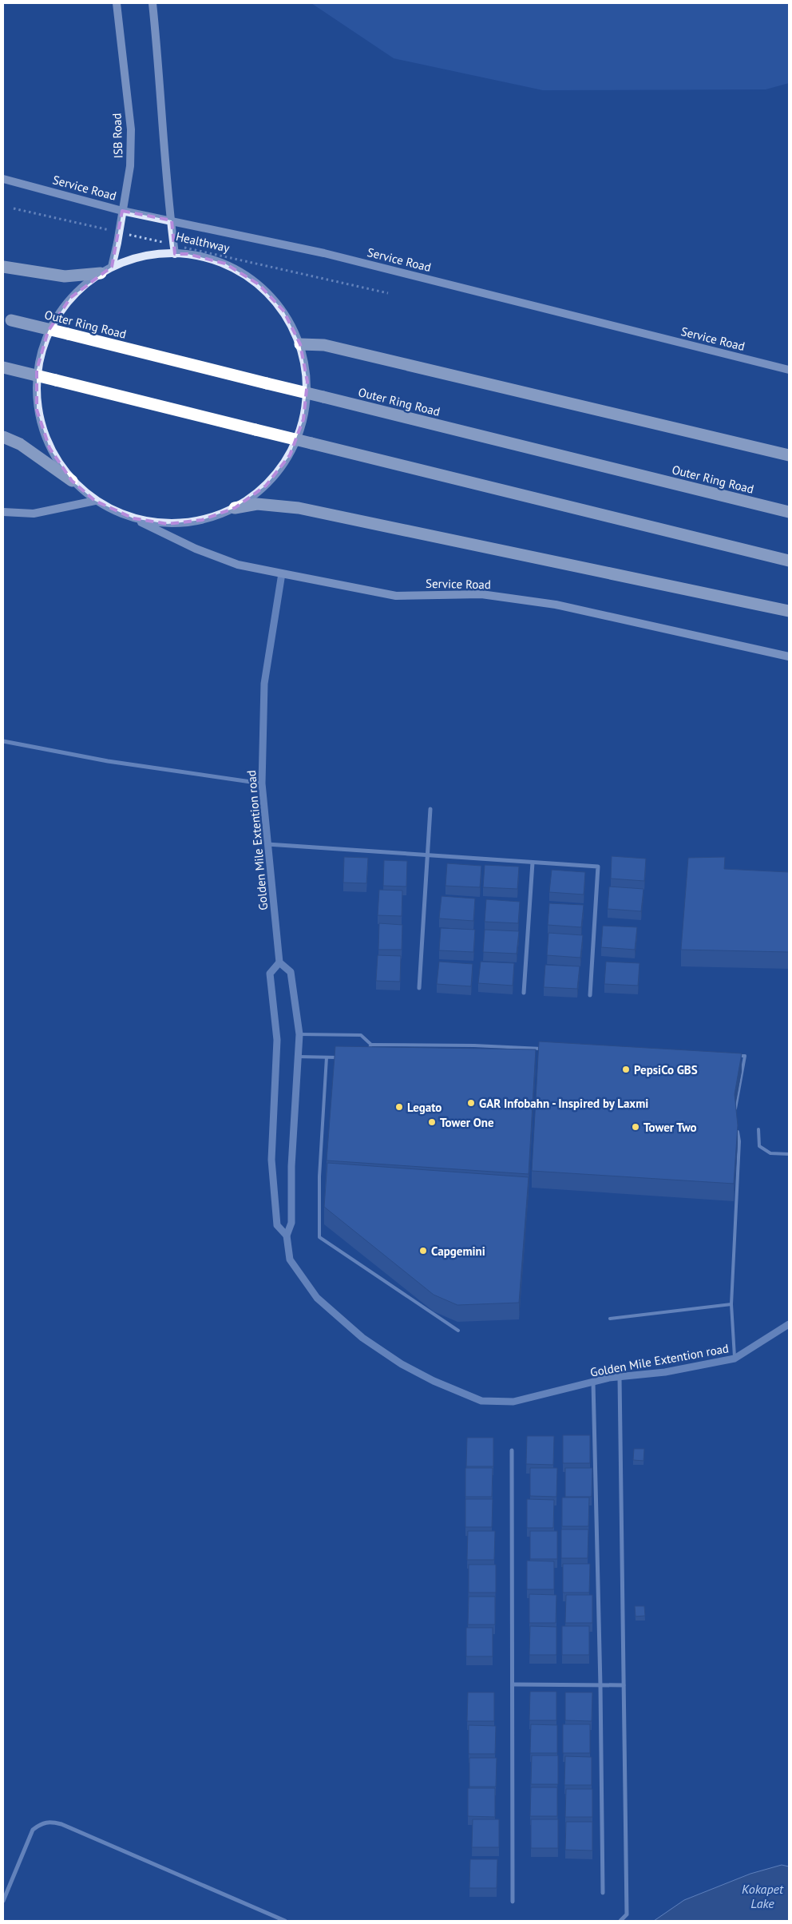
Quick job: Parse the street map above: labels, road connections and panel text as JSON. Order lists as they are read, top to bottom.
{
  "streets": {
    "highway": ["Outer Ring Road"],
    "main road": ["ISB Road", "Service Road"],
    "street": ["Golden Mile Extention road"],
    "path": ["Healthway"]
  },
  "crossings": [
    ["ISB Road", "Service Road"],
    ["ISB Road", "Healthway"],
    ["Service Road", "Golden Mile Extention road"]
  ],
  "water": ["Kokapet Lake"],
  "places": [
    "PepsiCo GBS",
    "GAR Infobahn - Inspired by Laxmi",
    "Legato",
    "Tower One",
    "Tower Two",
    "Capgemini"
  ]
}
